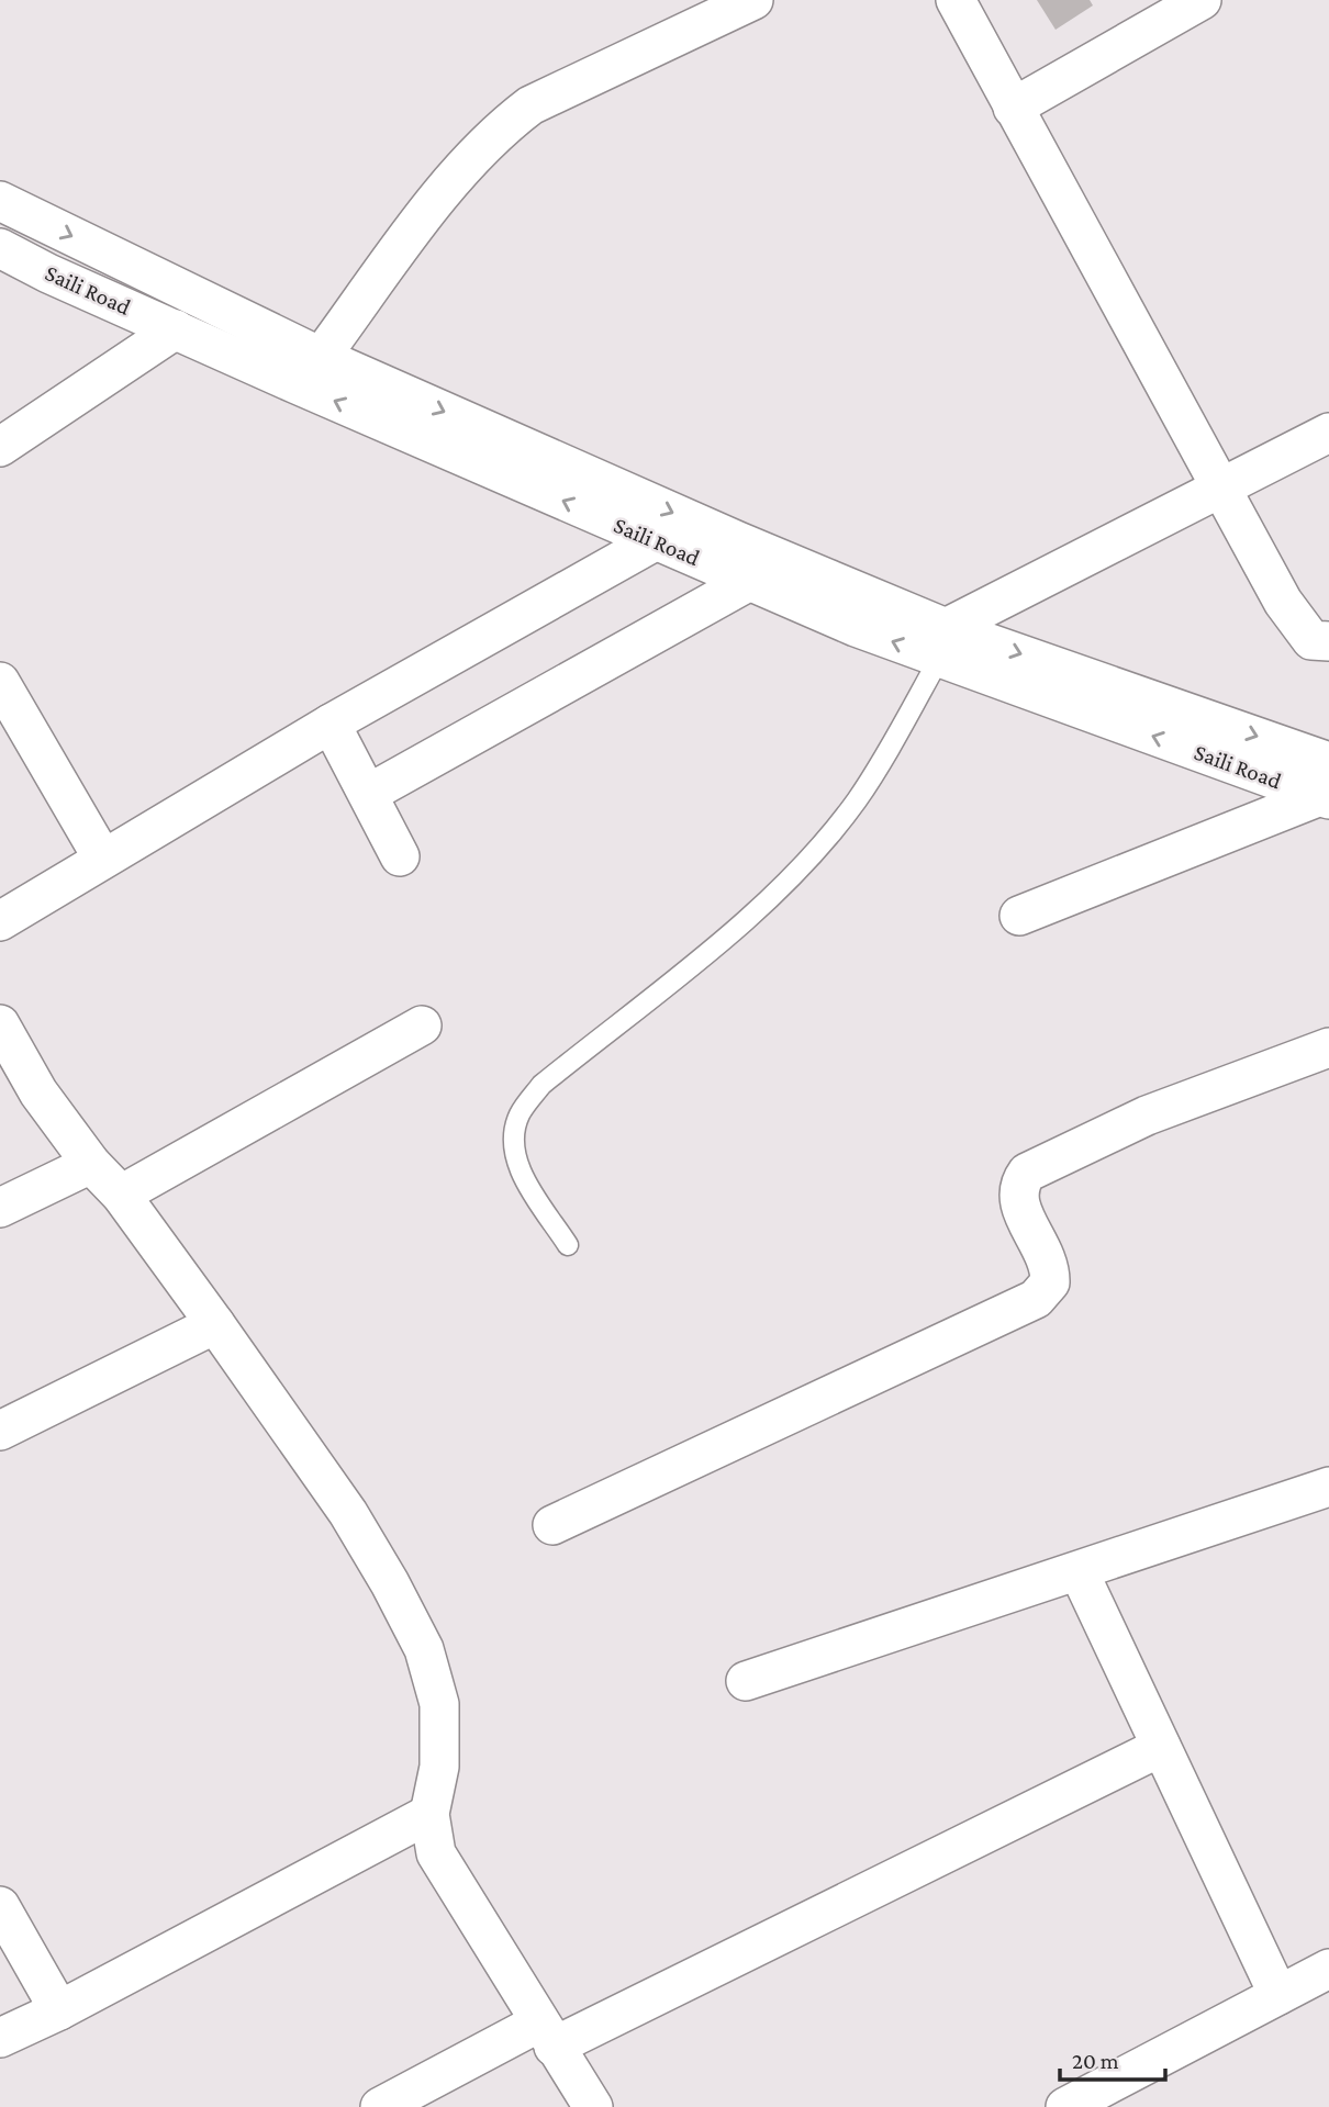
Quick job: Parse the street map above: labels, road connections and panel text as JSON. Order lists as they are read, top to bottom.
{
  "streets": {
    "street": ["Saili Road"]
  },
  "scale_bar": "20 m"
}
